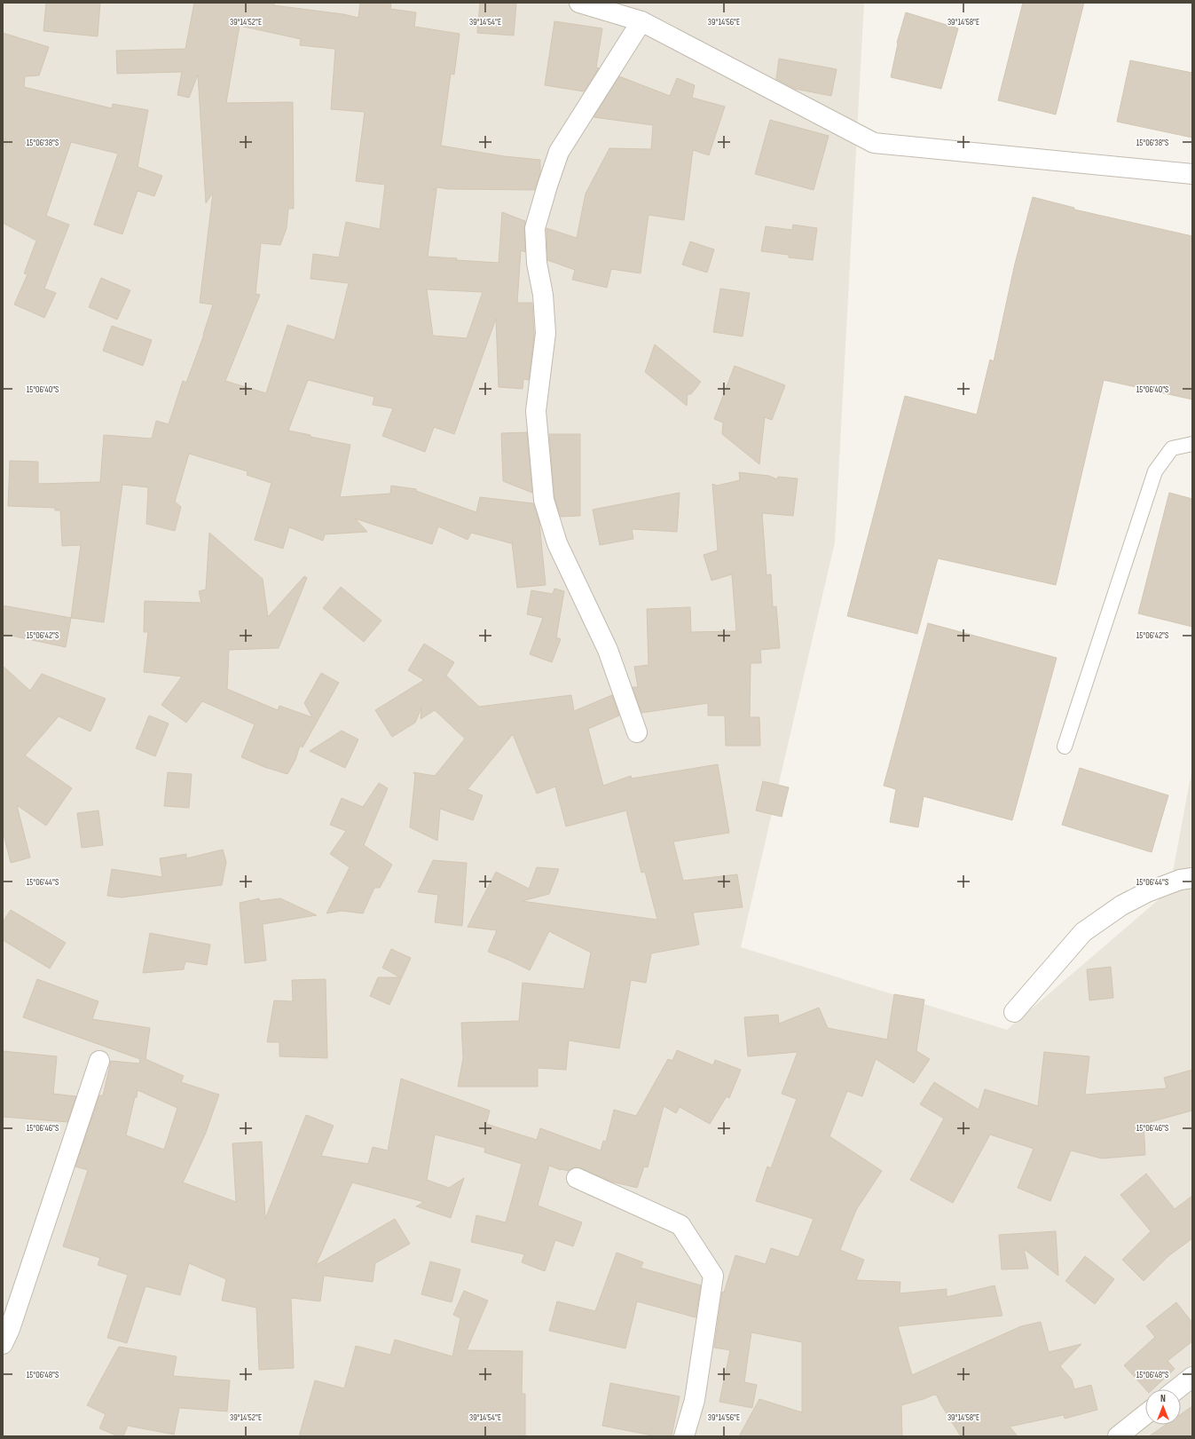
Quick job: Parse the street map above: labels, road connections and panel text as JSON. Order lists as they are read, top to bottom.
{
  "north": "top",
  "coordinates": [
    "39°14'52\"E",
    "39°14'54\"E",
    "39°14'56\"E",
    "39°14'58\"E",
    "15°06'38\"S",
    "15°06'40\"S",
    "15°06'42\"S",
    "15°06'44\"S",
    "15°06'46\"S",
    "15°06'48\"S"
  ]
}
